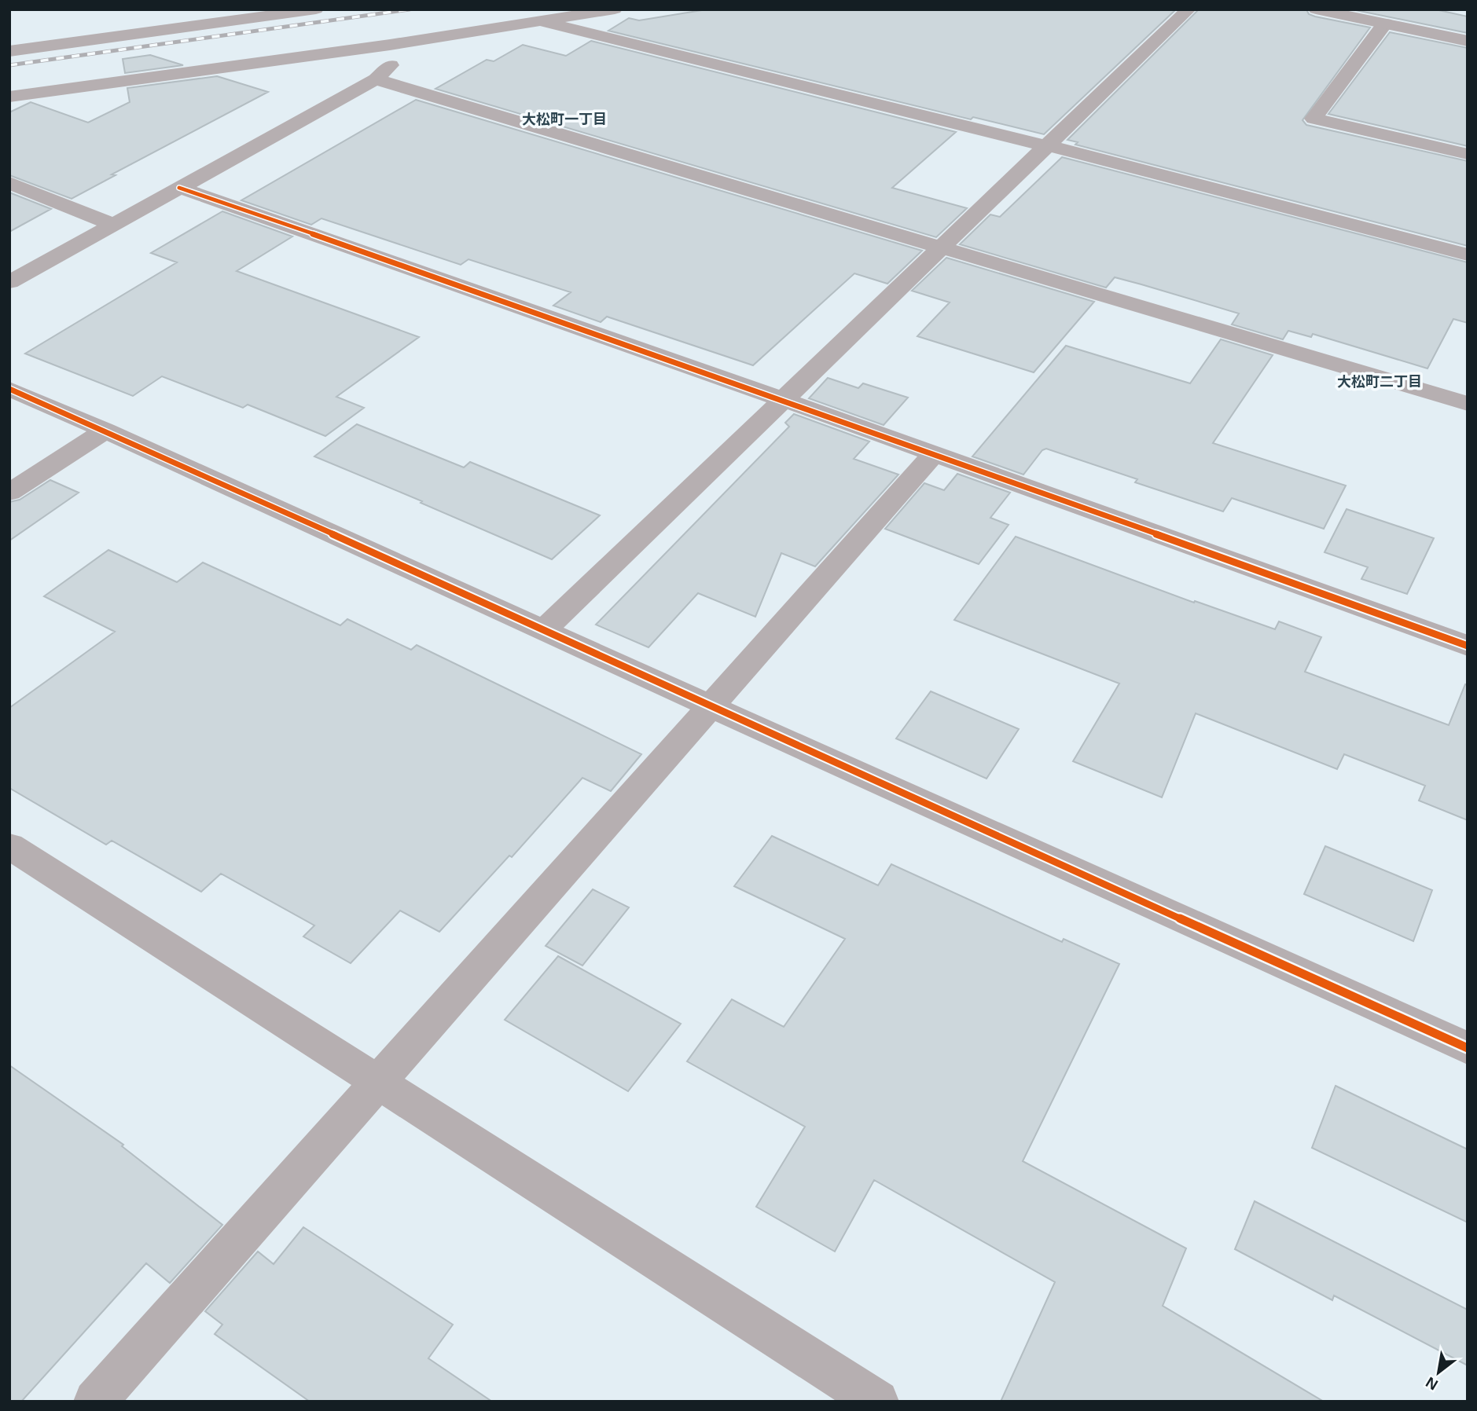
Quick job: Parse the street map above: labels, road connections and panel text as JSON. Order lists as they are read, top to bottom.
{
  "districts": ["大松町一丁目", "大松町二丁目"],
  "north": "bottom left"
}
